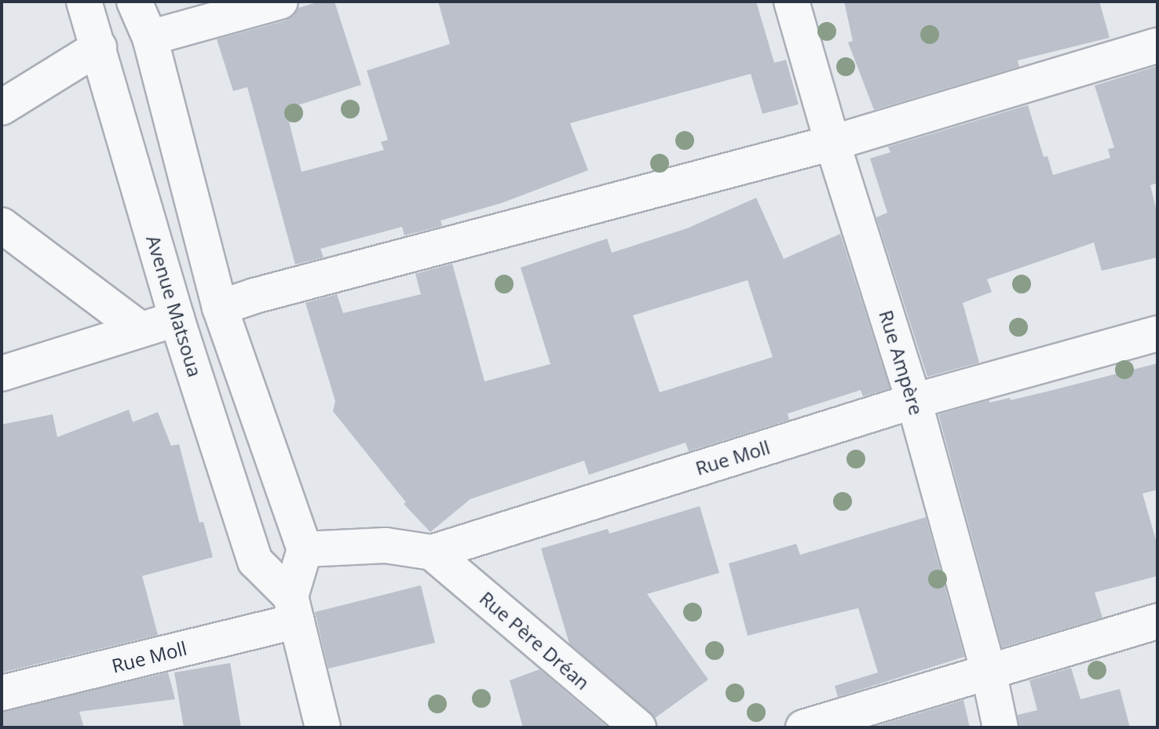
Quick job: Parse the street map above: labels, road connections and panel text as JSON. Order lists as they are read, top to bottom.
{
  "streets": {
    "street": [
      "Avenue Matsoua",
      "Rue Ampère",
      "Rue Moll",
      "Rue Père Dréan"
    ]
  },
  "crossings": [
    ["Avenue Matsoua", "Rue Moll"],
    ["Rue Ampère", "Rue Moll"],
    ["Rue Moll", "Rue Père Dréan"]
  ]
}
